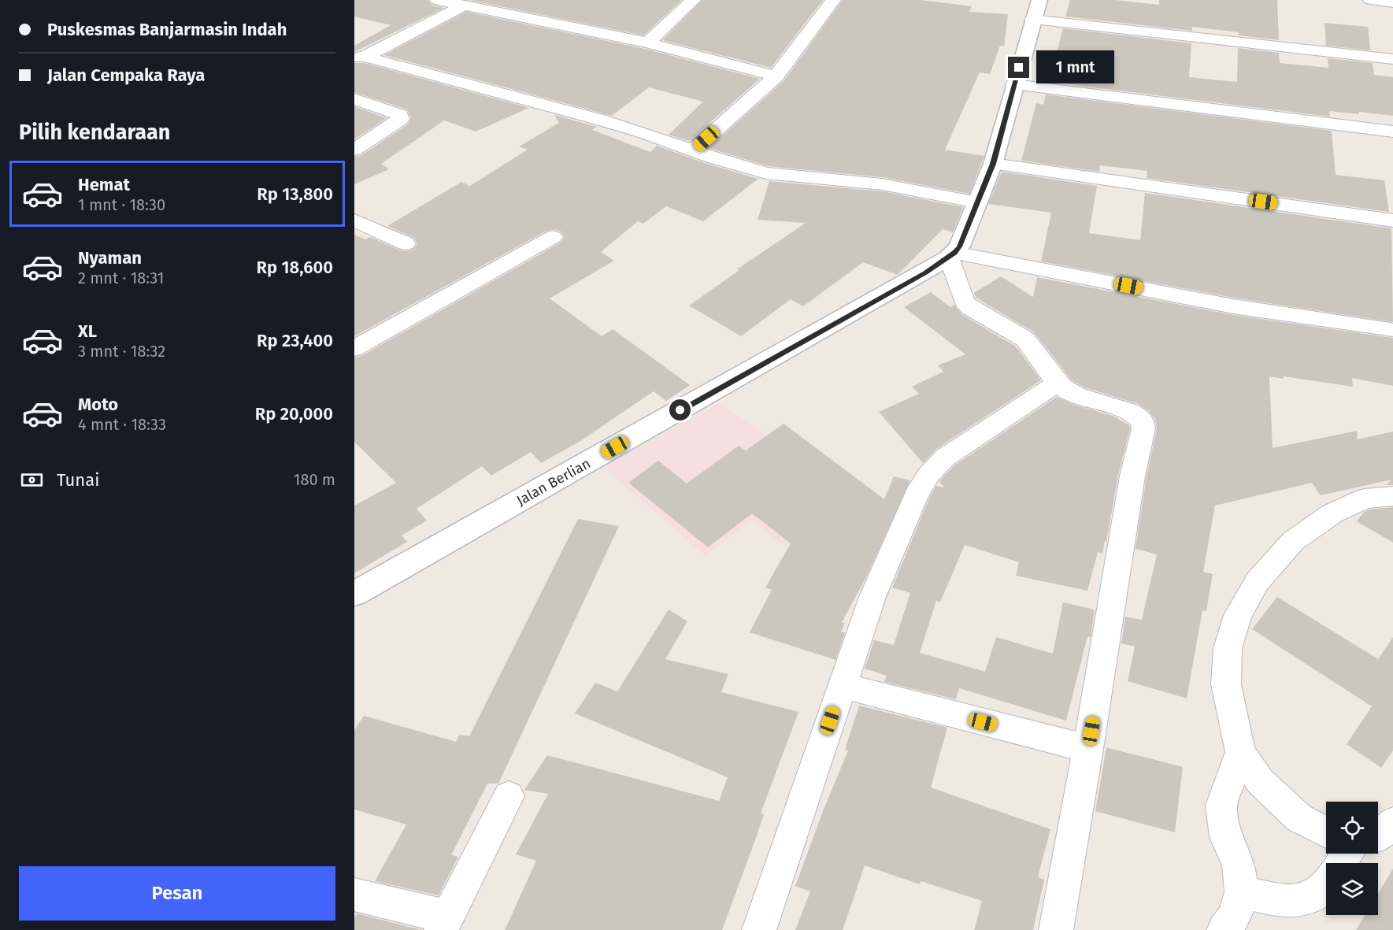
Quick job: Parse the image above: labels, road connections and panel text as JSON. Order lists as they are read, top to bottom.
{
  "streets": {
    "street": ["Jalan Berlian"]
  },
  "page": {
    "banner": ["Puskesmas Banjarmasin Indah", "Jalan Cempaka Raya"],
    "bubble": "1 mnt",
    "heading": "Pilih kendaraan",
    "list": [
      {
        "name": "Hemat",
        "note": "1 mnt · 18:30",
        "value": "Rp 13,800"
      },
      {
        "name": "Nyaman",
        "note": "2 mnt · 18:31",
        "value": "Rp 18,600"
      },
      {
        "name": "XL",
        "note": "3 mnt · 18:32",
        "value": "Rp 23,400"
      },
      {
        "name": "Moto",
        "note": "4 mnt · 18:33",
        "value": "Rp 20,000"
      }
    ],
    "pay": ["Tunai", "180 m"],
    "buttons": "Pesan"
  }
}
